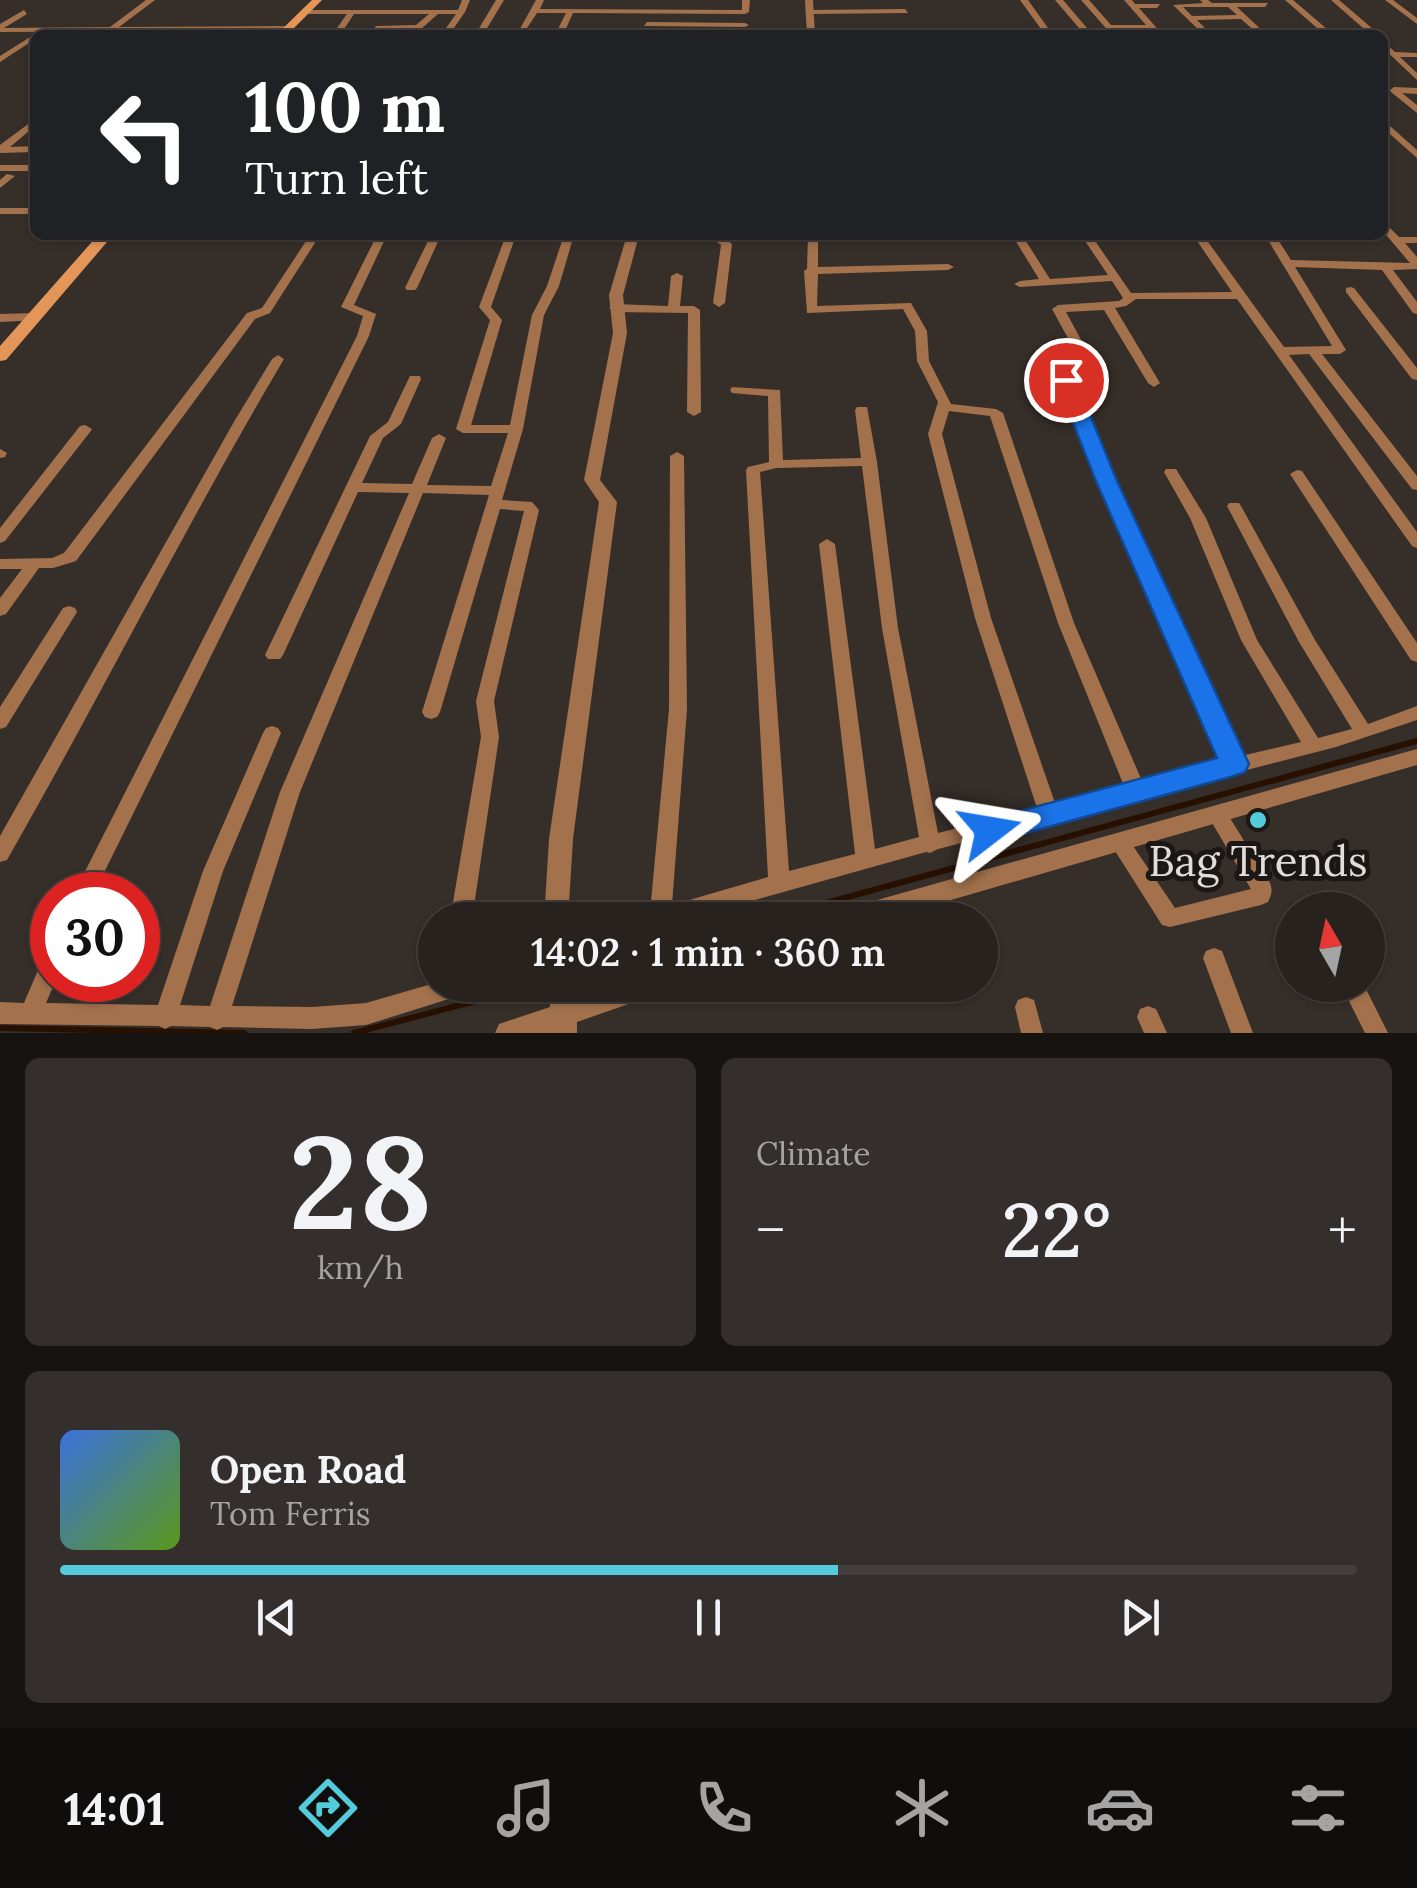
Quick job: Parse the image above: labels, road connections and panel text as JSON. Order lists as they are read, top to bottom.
{
  "places": ["Bag Trends"],
  "north": "top",
  "page": {
    "turn": ["100 m", "Turn left"],
    "limit": "30",
    "trip": "14:02 · 1 min · 360 m",
    "tile": [
      ["28", "km/h"],
      "Climate"
    ],
    "heat": ["−", "22°", "+"],
    "song": ["Open Road", "Tom Ferris"],
    "tabs": "14:01"
  }
}
